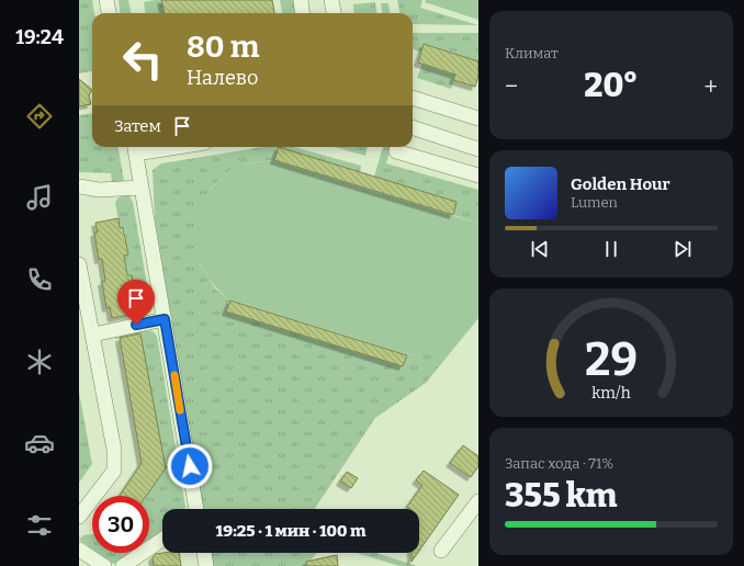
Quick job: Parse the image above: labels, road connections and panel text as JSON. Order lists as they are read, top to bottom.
{
  "page": {
    "tabs": "19:24",
    "tile": [
      "Климат",
      ["Запас хода · 71%", "355 km"]
    ],
    "turn": ["80 m", "Налево"],
    "heat": ["−", "20°", "+"],
    "then": "Затем",
    "song": ["Golden Hour", "Lumen"],
    "limit": "30",
    "trip": "19:25 · 1 мин · 100 m",
    "gauge": ["29", "km/h"]
  }
}
